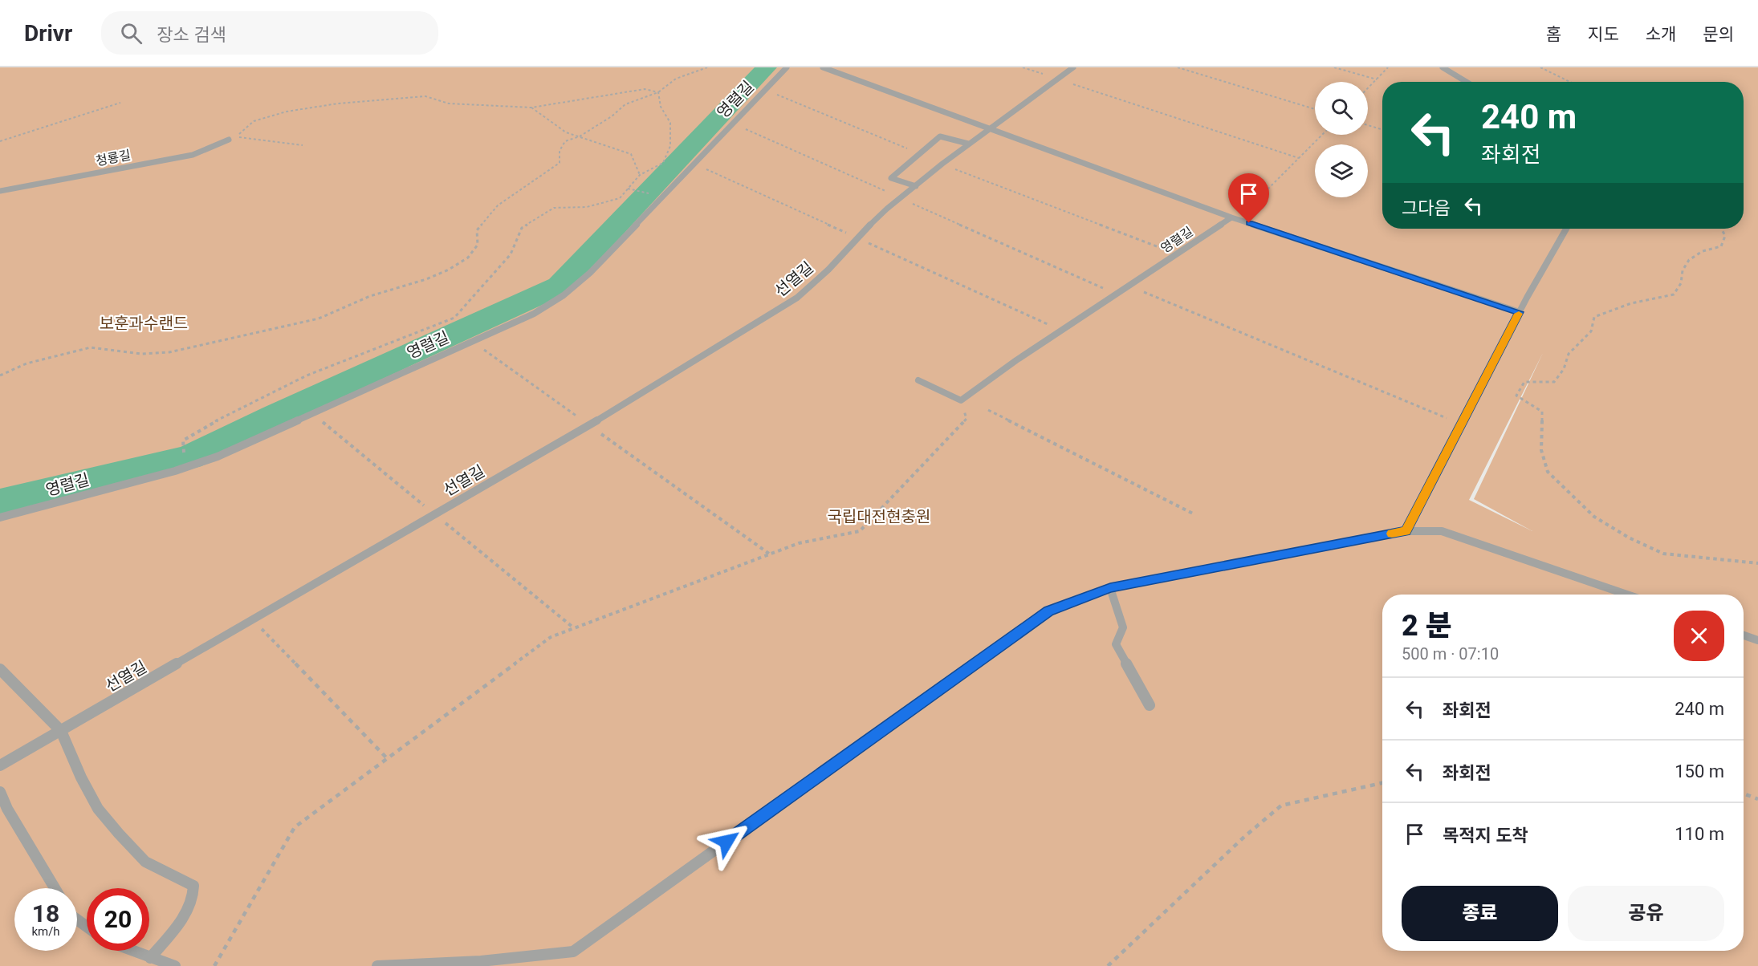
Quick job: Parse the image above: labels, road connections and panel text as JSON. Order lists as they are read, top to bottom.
{
  "streets": {
    "lane": ["영렬길", "청룡길", "선열길"]
  },
  "parks": ["보훈과수랜드", "국립대전현충원"],
  "page": {
    "header": "Drivr",
    "search": "장소 검색",
    "nav": [
      "홈",
      "지도",
      "소개",
      "문의"
    ],
    "turn": ["240 m", "좌회전"],
    "then": "그다음",
    "heading": ["2 분", "500 m · 07:10"],
    "list": [
      {
        "name": "좌회전",
        "value": "240 m"
      },
      {
        "name": "좌회전",
        "value": "150 m"
      },
      {
        "name": "목적지 도착",
        "value": "110 m"
      }
    ],
    "buttons": ["종료", "공유"],
    "speed": "18 km/h",
    "limit": "20"
  }
}
